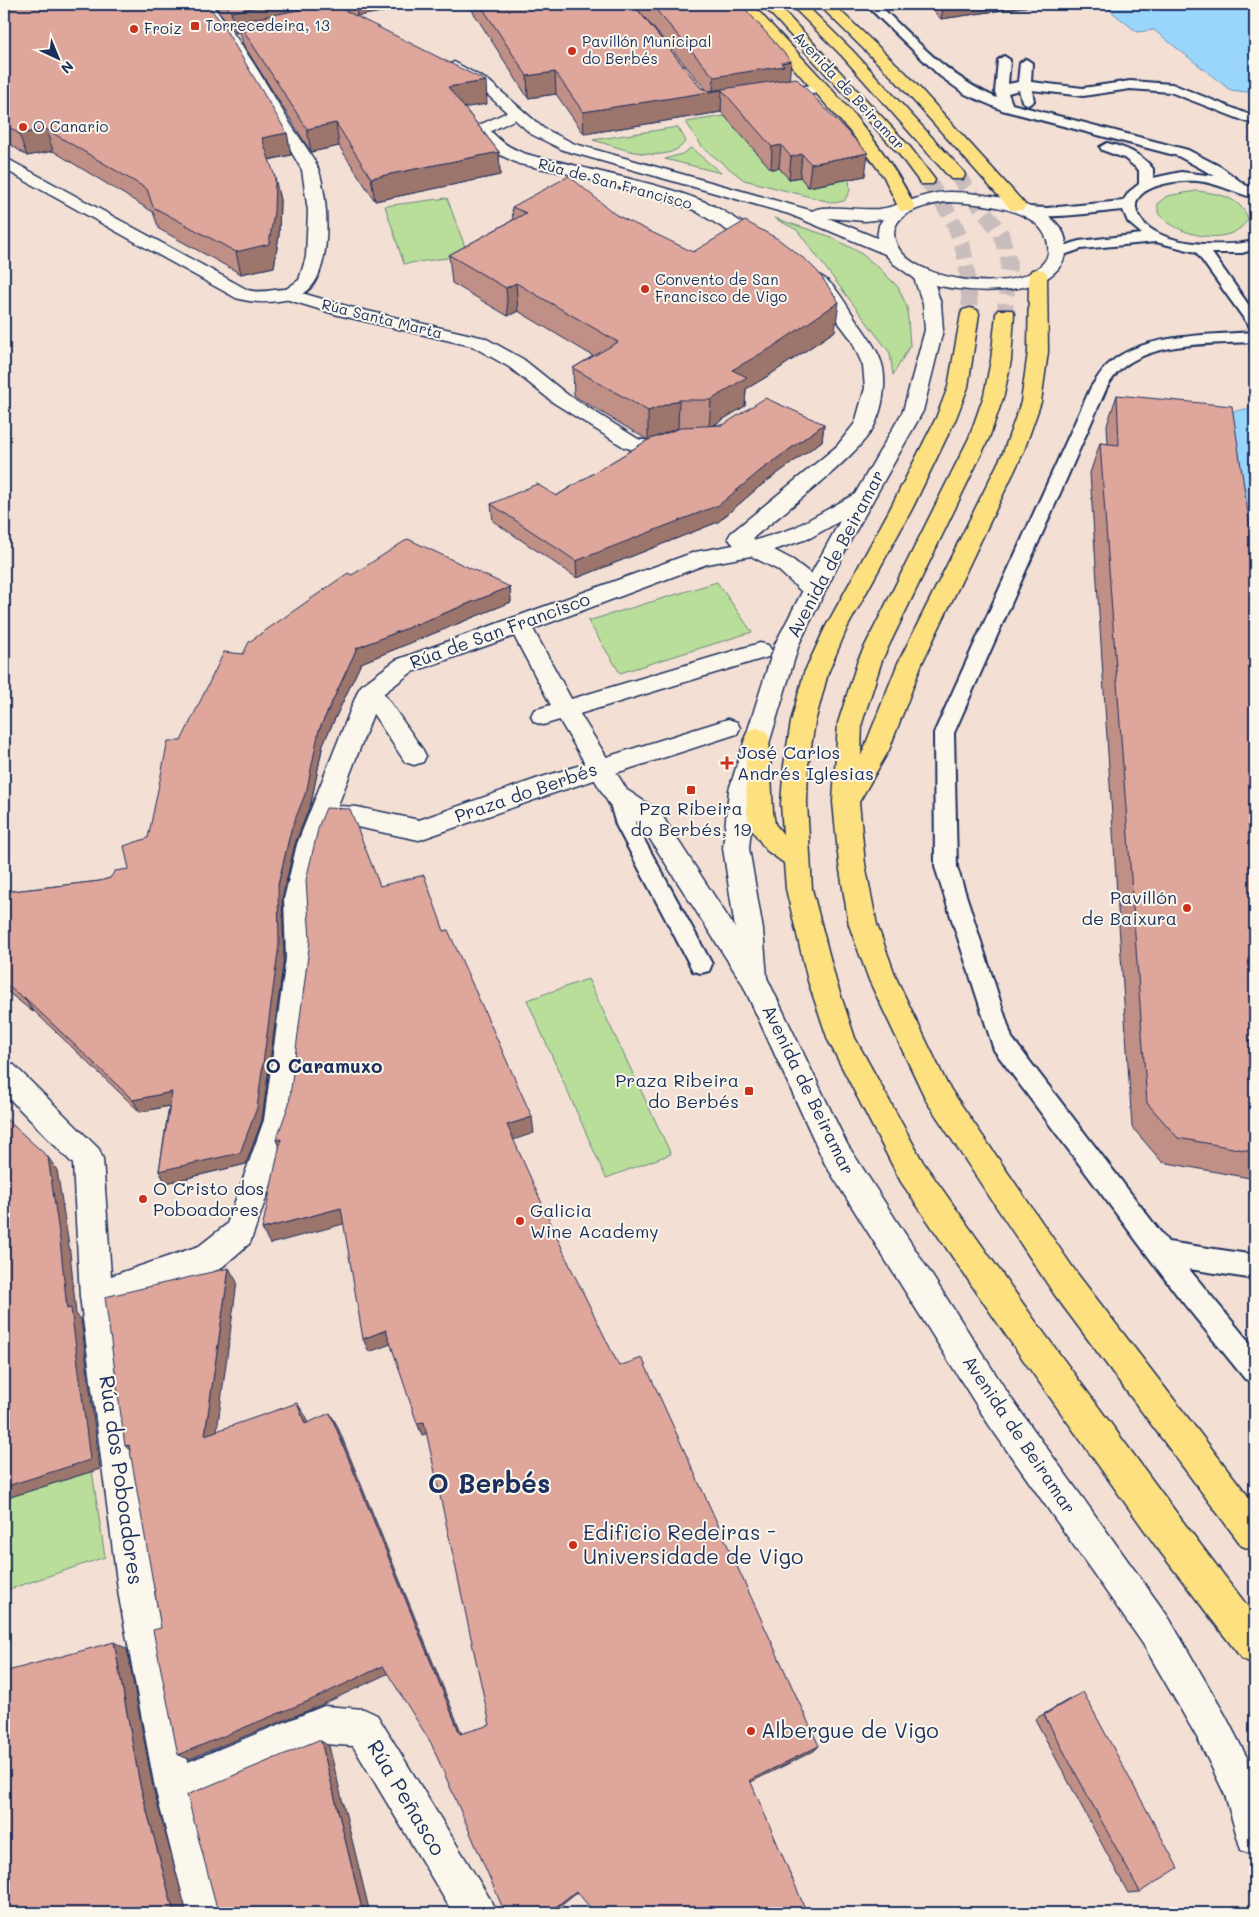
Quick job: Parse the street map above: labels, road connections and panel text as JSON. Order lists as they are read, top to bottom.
{
  "streets": {
    "main road": ["Avenida de Beiramar"],
    "street": [
      "Rúa de San Francisco",
      "Rúa Santa Marta",
      "Praza do Berbés",
      "Rúa dos Poboadores",
      "Rúa Peñasco"
    ]
  },
  "crossings": [
    ["Avenida de Beiramar", "Rúa de San Francisco"],
    ["Rúa dos Poboadores", "Rúa Peñasco"]
  ],
  "districts": ["O Caramuxo", "O Berbés"],
  "places": {
    "transit": ["Torrecedeira, 13", "Pza Ribeira do Berbés, 19", "Praza Ribeira do Berbés"],
    "other": [
      "Froiz",
      "Pavillón Municipal do Berbés",
      "O Canario",
      "Convento de San Francisco de Vigo",
      "Pavillón de Baixura",
      "O Cristo dos Poboadores",
      "Galicia Wine Academy",
      "Edificio Redeiras - Universidade de Vigo",
      "Albergue de Vigo"
    ],
    "health": ["José Carlos Andrés Iglesias"]
  },
  "north": "bottom right"
}
